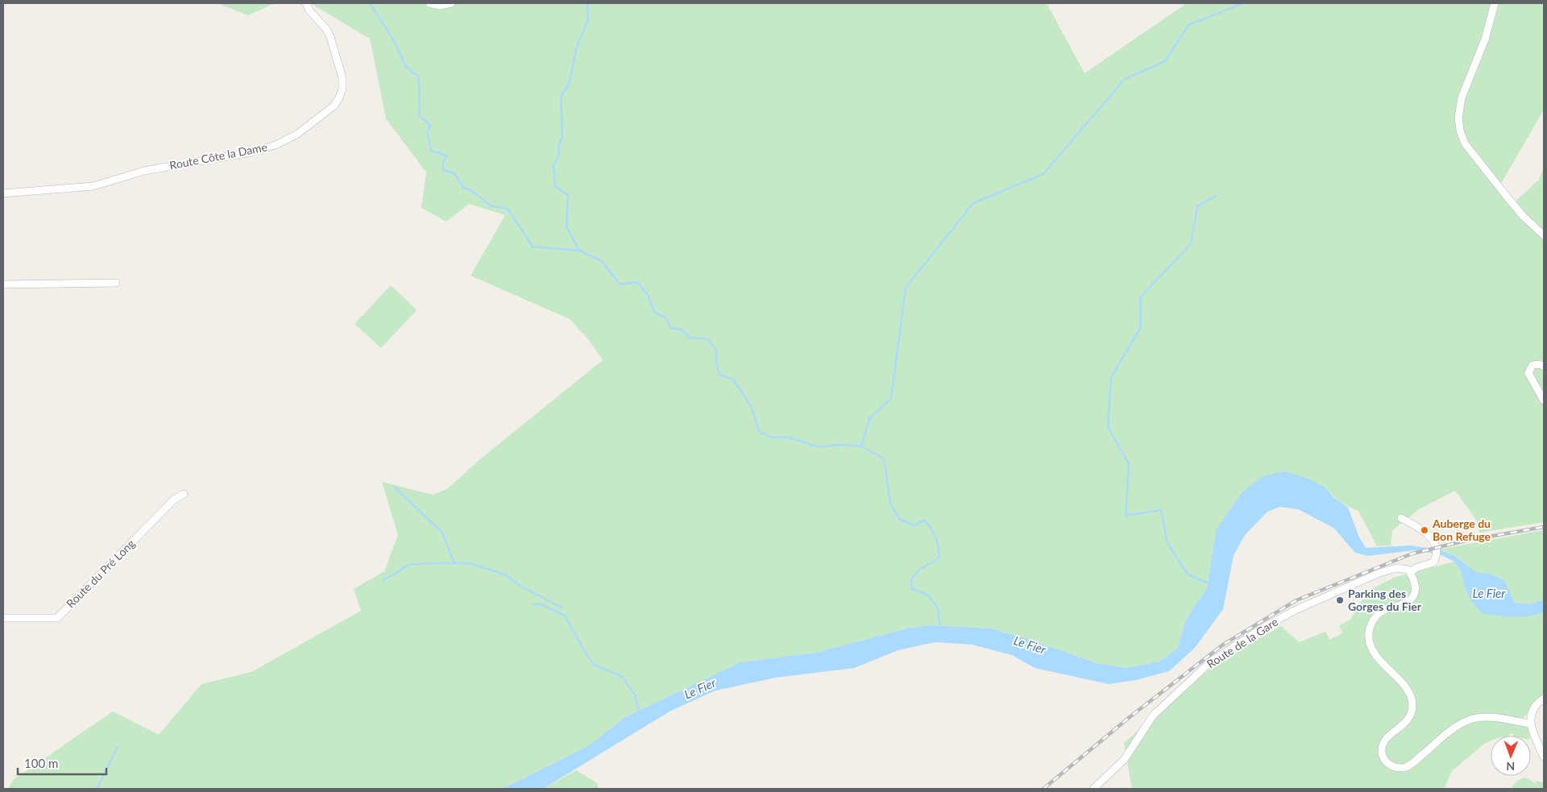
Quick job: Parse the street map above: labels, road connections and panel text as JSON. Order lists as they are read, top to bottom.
{
  "streets": {
    "street": ["Route Côte la Dame", "Route du Pré Long", "Route de la Gare"]
  },
  "water": ["Le Fier"],
  "places": ["Auberge du Bon Refuge", "Parking des Gorges du Fier"],
  "scale_bar": "100 m",
  "north": "bottom"
}
